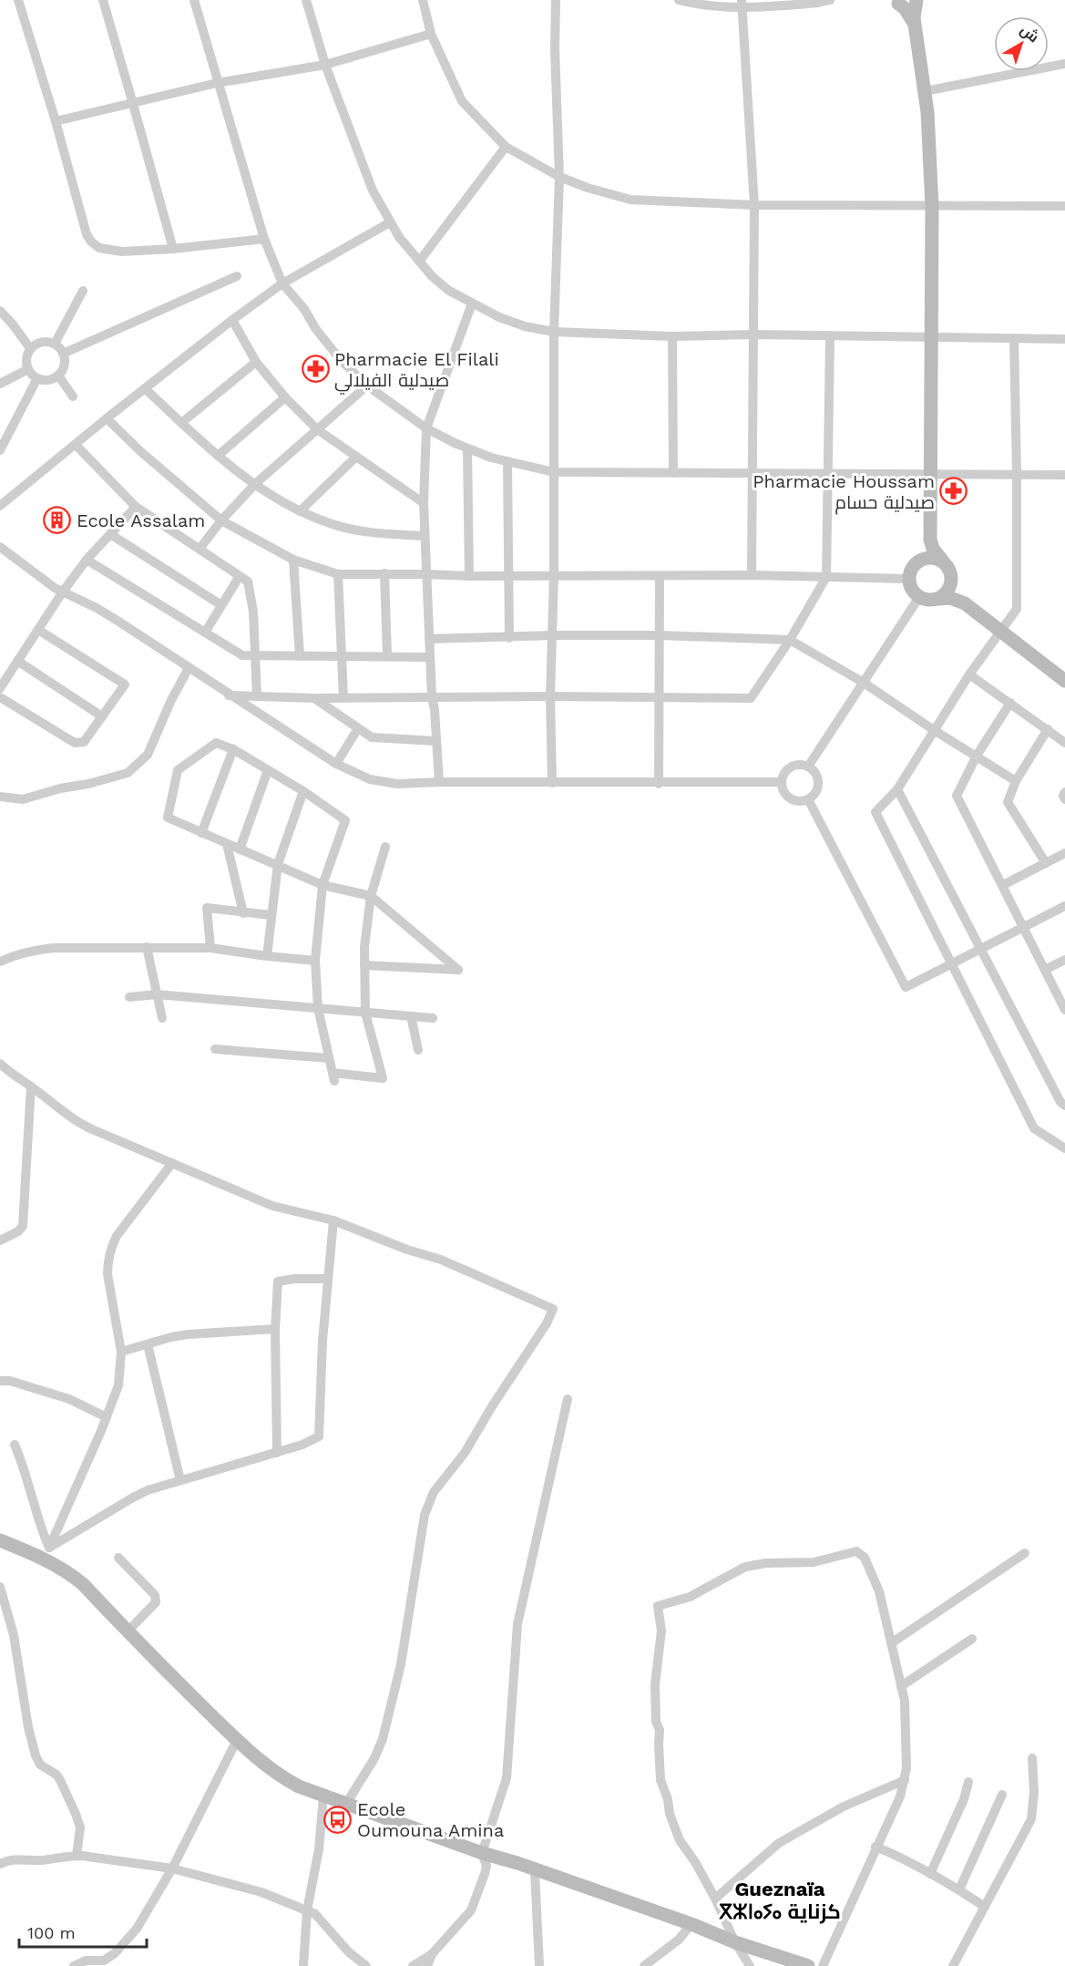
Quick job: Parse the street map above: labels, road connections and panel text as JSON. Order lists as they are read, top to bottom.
{
  "districts": ["Gueznaïa ⴳⵣⵏⴰⵢⴰ كزناية"],
  "places": {
    "pharmacy": ["Pharmacie El Filali صيدلية الفيلالي", "Pharmacie Houssam صيدلية حسام"],
    "building": ["Ecole Assalam"],
    "bus stop": ["Ecole Oumouna Amina"]
  },
  "scale_bar": "100 m",
  "north": "top right"
}
